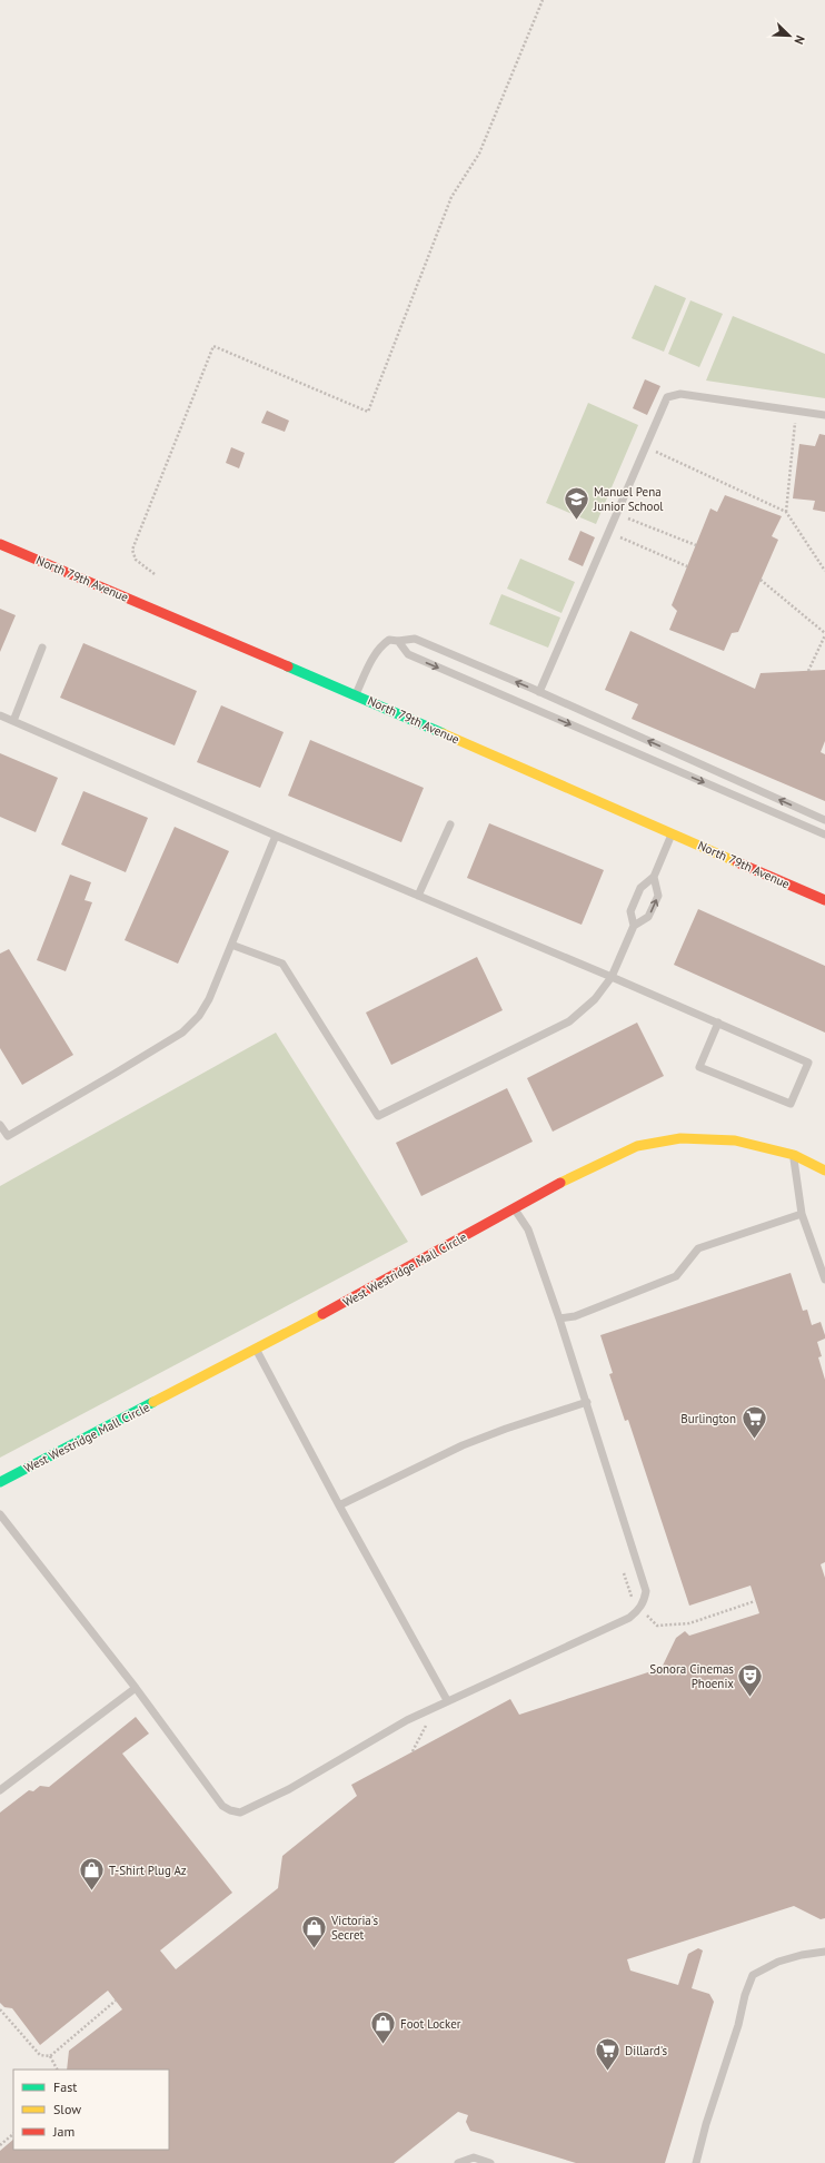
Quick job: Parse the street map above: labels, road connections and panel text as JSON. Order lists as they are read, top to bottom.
{
  "streets": {
    "street": ["North 79th Avenue", "West Westridge Mall Circle"]
  },
  "places": {
    "school or university": ["Manuel Pena Junior School"],
    "supermarket": ["Burlington", "Dillard's"],
    "theatre": ["Sonora Cinemas Phoenix"],
    "shop": ["T-Shirt Plug Az", "Victoria's Secret", "Foot Locker"]
  },
  "legend": ["Fast", "Slow", "Jam"],
  "north": "bottom right"
}
